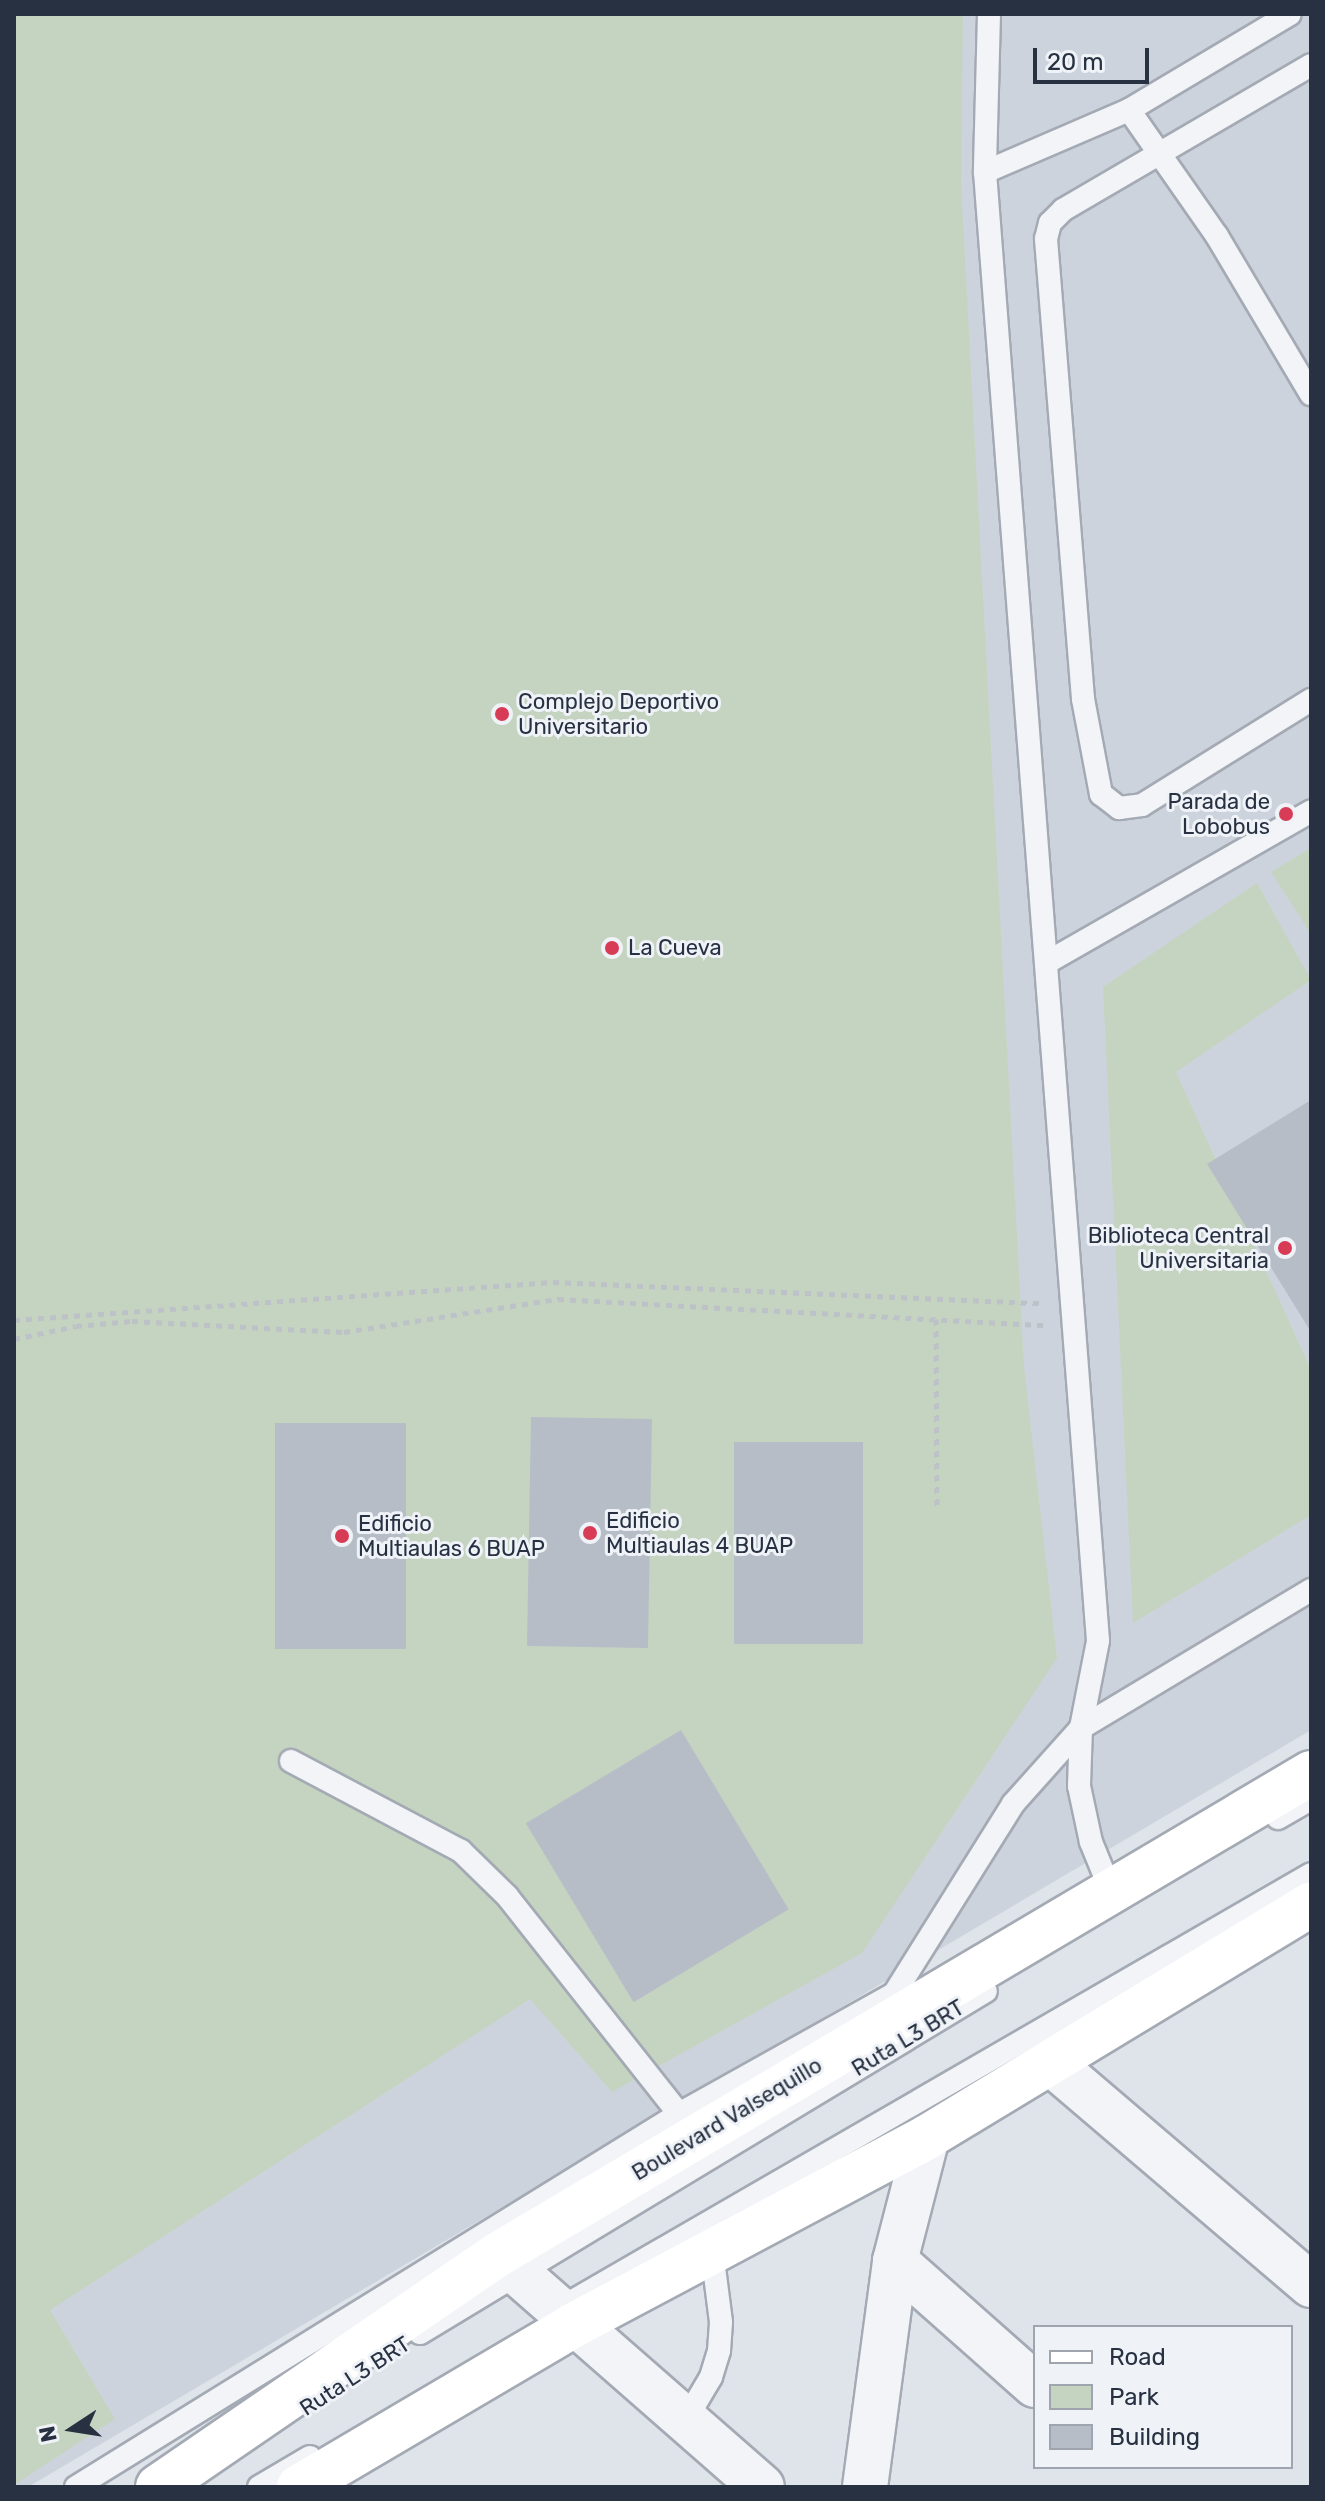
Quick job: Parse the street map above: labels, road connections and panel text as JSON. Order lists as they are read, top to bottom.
{
  "streets": {
    "main road": ["Boulevard Valsequillo"],
    "lane": ["Ruta L3 BRT"]
  },
  "crossings": [
    ["Ruta L3 BRT", "Boulevard Valsequillo"]
  ],
  "places": [
    "Complejo Deportivo Universitario",
    "Parada de Lobobus",
    "La Cueva",
    "Biblioteca Central Universitaria",
    "Edificio Multiaulas 4 BUAP",
    "Edificio Multiaulas 6 BUAP"
  ],
  "legend": ["Road", "Park", "Building"],
  "scale_bar": "20 m",
  "north": "left"
}
